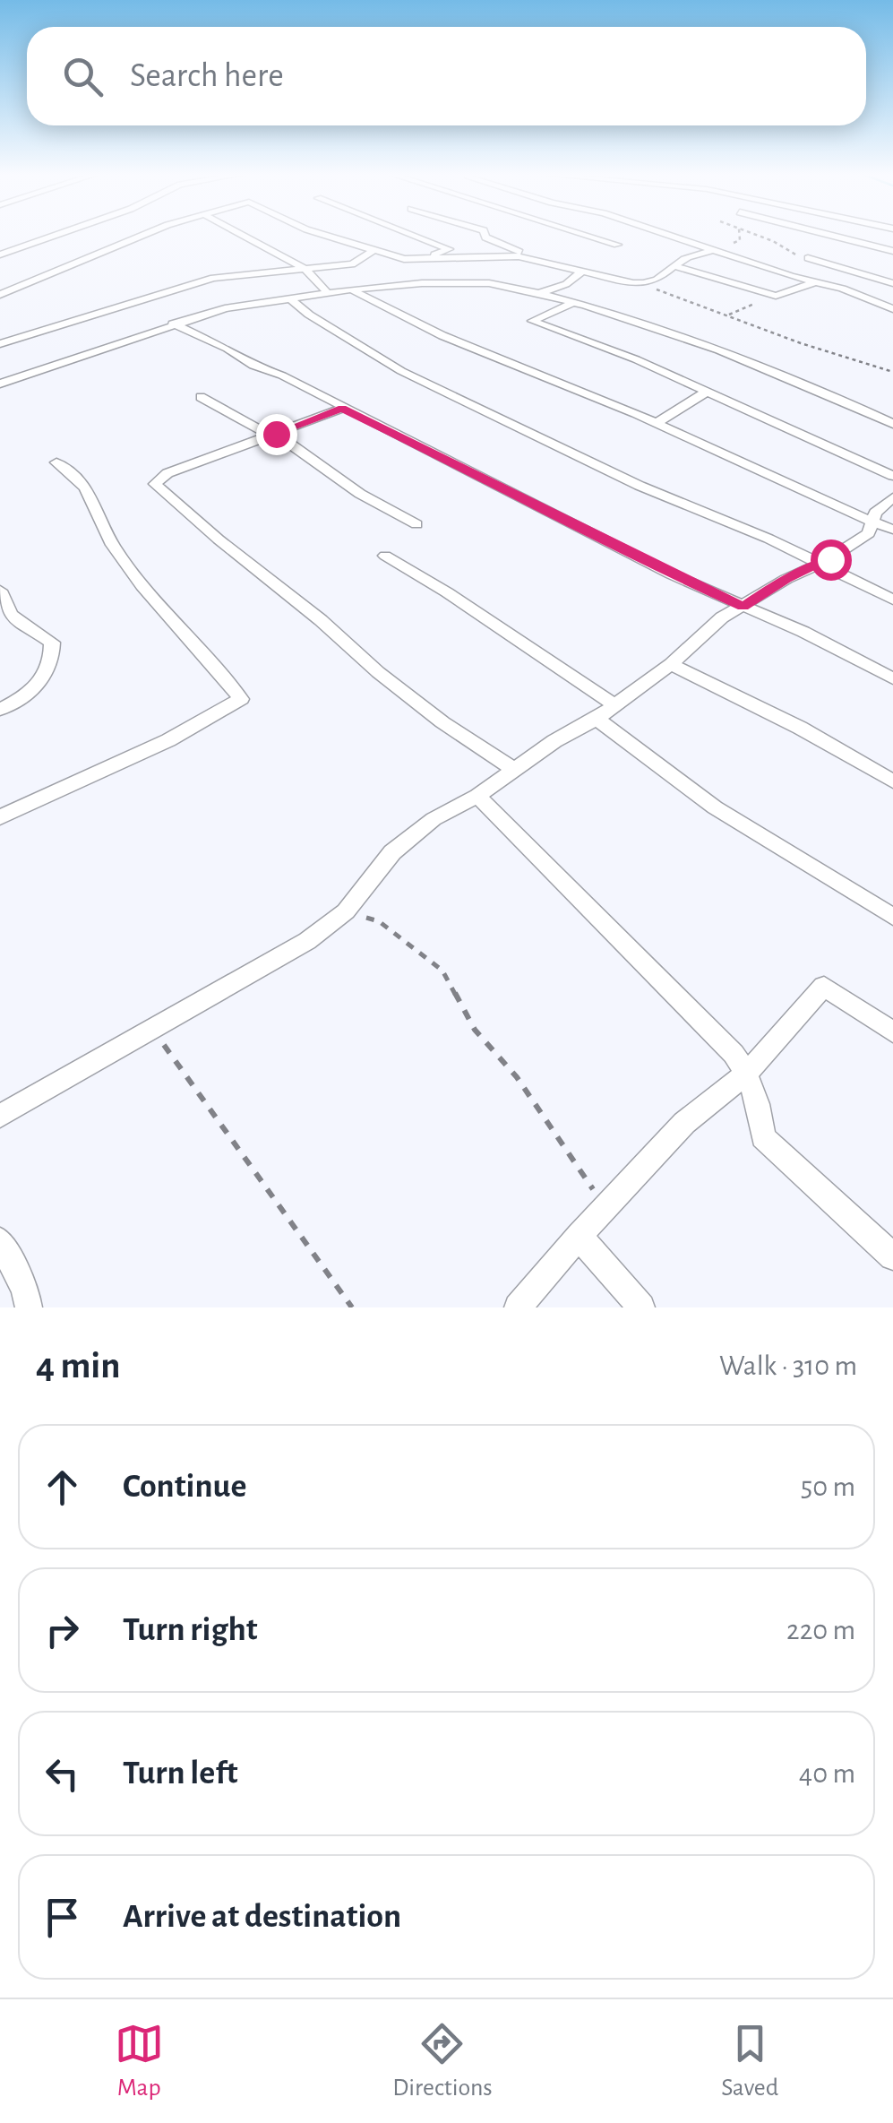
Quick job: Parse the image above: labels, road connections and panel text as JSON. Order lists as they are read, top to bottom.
{
  "page": {
    "search": "Search here",
    "heading": ["4 min", "Walk · 310 m"],
    "list": [
      ["Continue", "50 m"],
      ["Turn right", "220 m"],
      ["Turn left", "40 m"],
      "Arrive at destination"
    ],
    "nav": ["Map", "Directions", "Saved"]
  }
}
